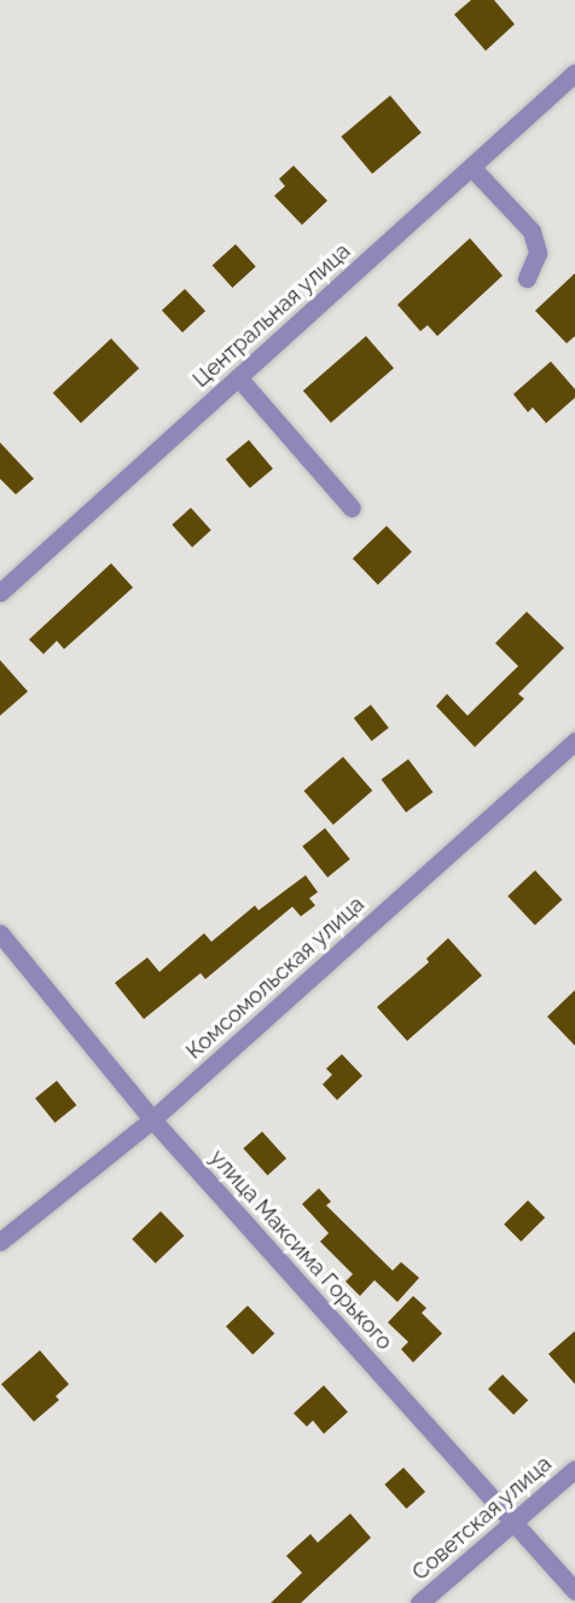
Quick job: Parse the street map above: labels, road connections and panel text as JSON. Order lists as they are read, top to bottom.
{
  "streets": {
    "street": [
      "Центральная улица",
      "Комсомольская улица",
      "улица Максима Горького",
      "Советская улица"
    ]
  },
  "crossings": [
    ["Комсомольская улица", "улица Максима Горького"],
    ["улица Максима Горького", "Советская улица"]
  ]
}
